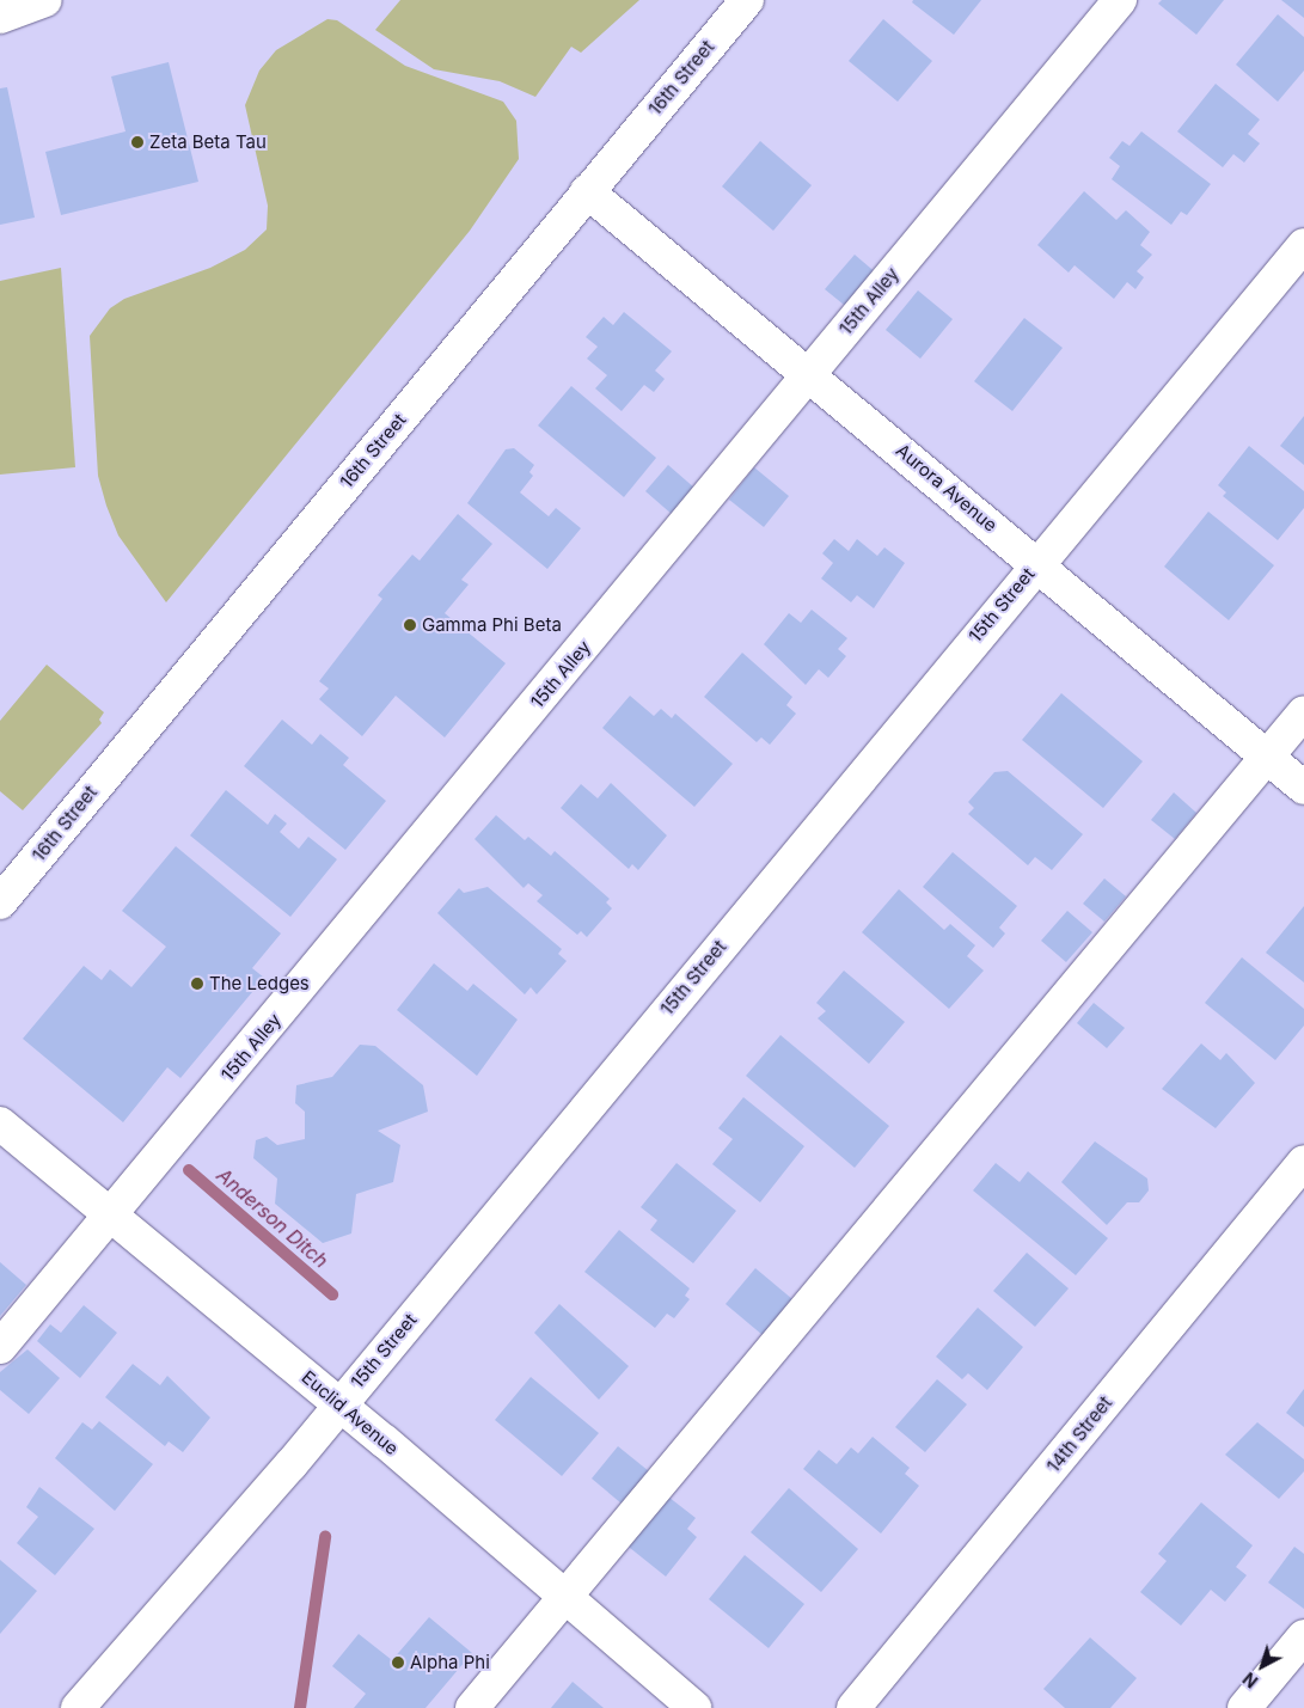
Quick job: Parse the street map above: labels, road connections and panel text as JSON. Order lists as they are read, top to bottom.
{
  "streets": {
    "street": [
      "16th Street",
      "15th Alley",
      "Aurora Avenue",
      "15th Street",
      "Euclid Avenue",
      "14th Street"
    ]
  },
  "crossings": [
    ["16th Street", "Aurora Avenue"],
    ["15th Alley", "Aurora Avenue"],
    ["15th Alley", "Euclid Avenue"],
    ["Aurora Avenue", "15th Street"],
    ["15th Street", "Euclid Avenue"]
  ],
  "water": ["Anderson Ditch"],
  "places": [
    "Zeta Beta Tau",
    "Gamma Phi Beta",
    "The Ledges",
    "Alpha Phi"
  ],
  "north": "bottom left"
}
